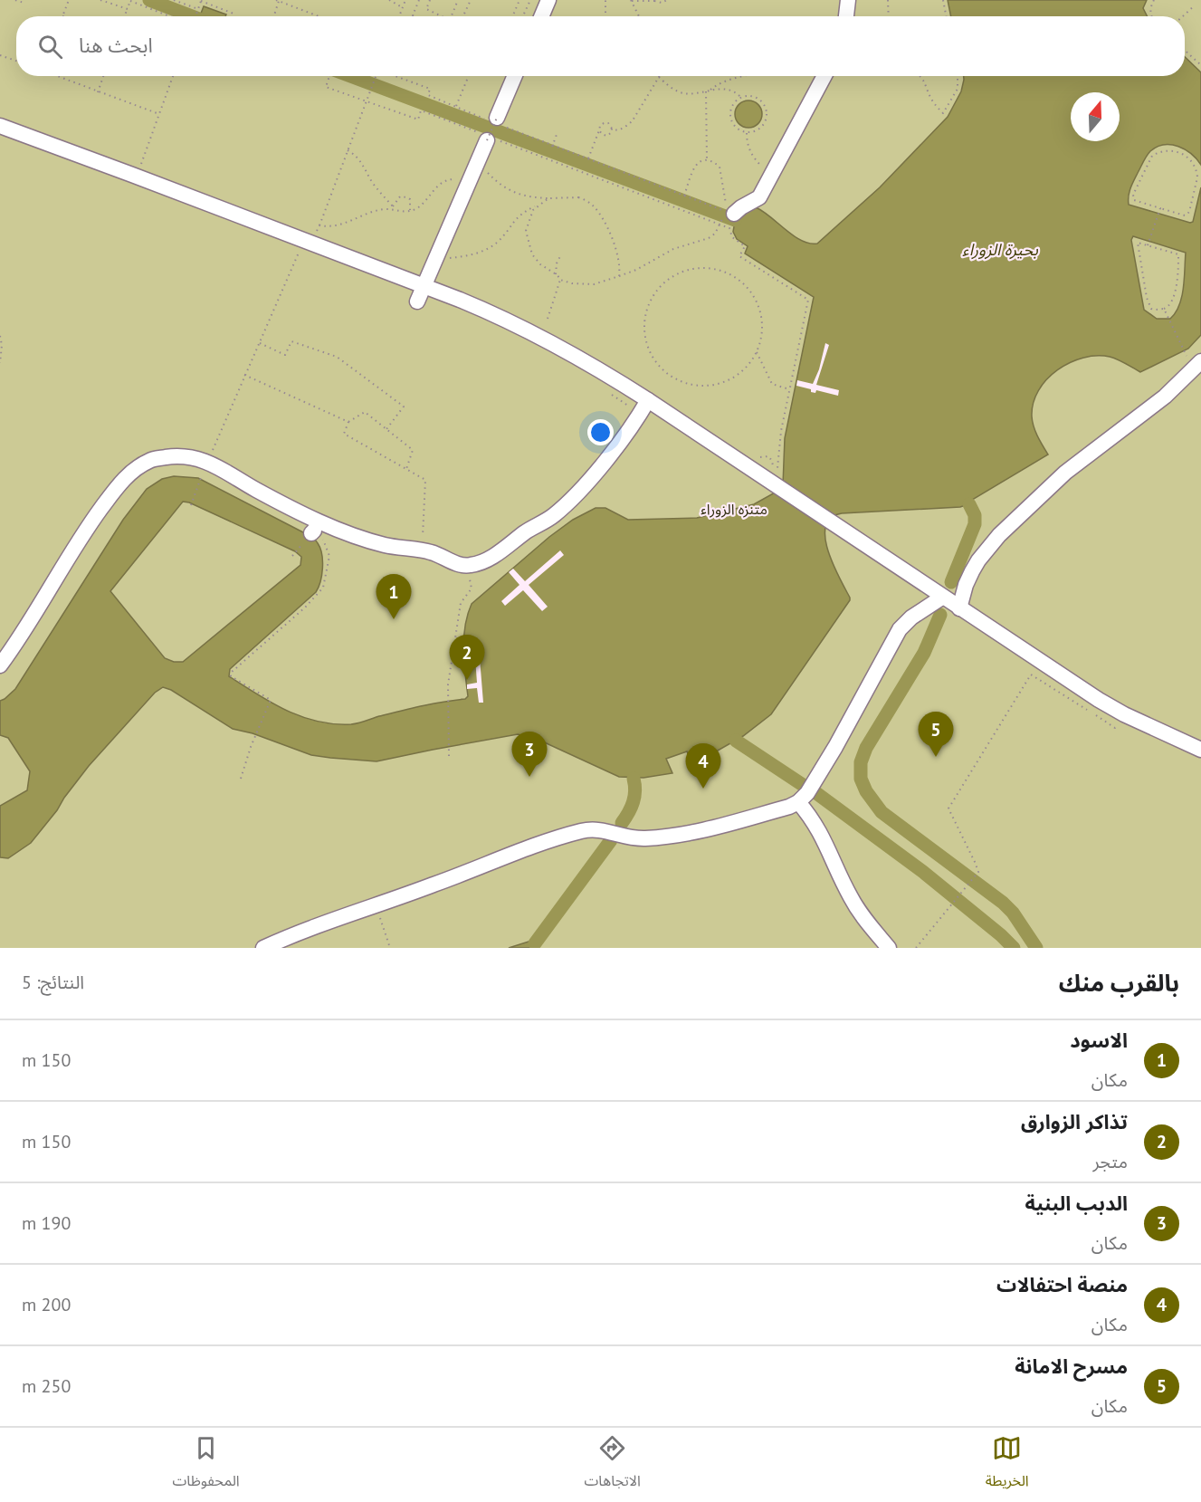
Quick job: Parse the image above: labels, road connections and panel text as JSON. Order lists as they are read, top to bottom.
{
  "water": ["بحيرة الزوراء"],
  "parks": ["متنزه الزوراء"],
  "north": "top",
  "page": {
    "search": "ابحث هنا",
    "pins": [
      "1",
      "2",
      "5",
      "3",
      "4"
    ],
    "heading": ["بالقرب منك", "النتائج: 5"],
    "list": [
      {
        "mark": "1",
        "name": "الاسود",
        "note": "مكان",
        "value": "150 m"
      },
      {
        "mark": "2",
        "name": "تذاكر الزوارق",
        "note": "متجر",
        "value": "150 m"
      },
      {
        "mark": "3",
        "name": "الدبب البنية",
        "note": "مكان",
        "value": "190 m"
      },
      {
        "mark": "4",
        "name": "منصة احتفالات",
        "note": "مكان",
        "value": "200 m"
      },
      {
        "mark": "5",
        "name": "مسرح الامانة",
        "note": "مكان",
        "value": "250 m"
      }
    ],
    "nav": ["الخريطة", "الاتجاهات", "المحفوظات"]
  }
}
